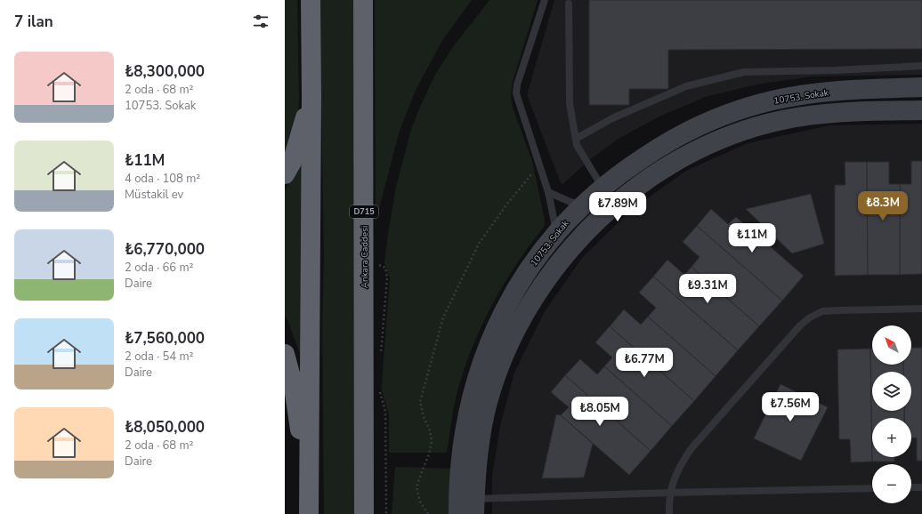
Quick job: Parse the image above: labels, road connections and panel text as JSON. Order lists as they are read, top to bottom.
{
  "streets": {
    "highway": ["D715", "Ankara Caddesi"],
    "street": ["10753. Sokak"]
  },
  "north": "top left",
  "page": {
    "heading": "7 ilan",
    "list": [
      {
        "name": "₺8,300,000",
        "note": "2 oda · 68 m² · 10753. Sokak"
      },
      {
        "name": "₺11M",
        "note": "4 oda · 108 m² · Müstakil ev"
      },
      {
        "name": "₺6,770,000",
        "note": "2 oda · 66 m² · Daire"
      },
      {
        "name": "₺7,560,000",
        "note": "2 oda · 54 m² · Daire"
      },
      {
        "name": "₺8,050,000",
        "note": "2 oda · 68 m² · Daire"
      }
    ],
    "price": [
      "₺8.3M",
      "₺7.89M",
      "₺11M",
      "₺9.31M",
      "₺6.77M",
      "₺7.56M",
      "₺8.05M"
    ],
    "map_buttons": ["+", "−"]
  }
}
